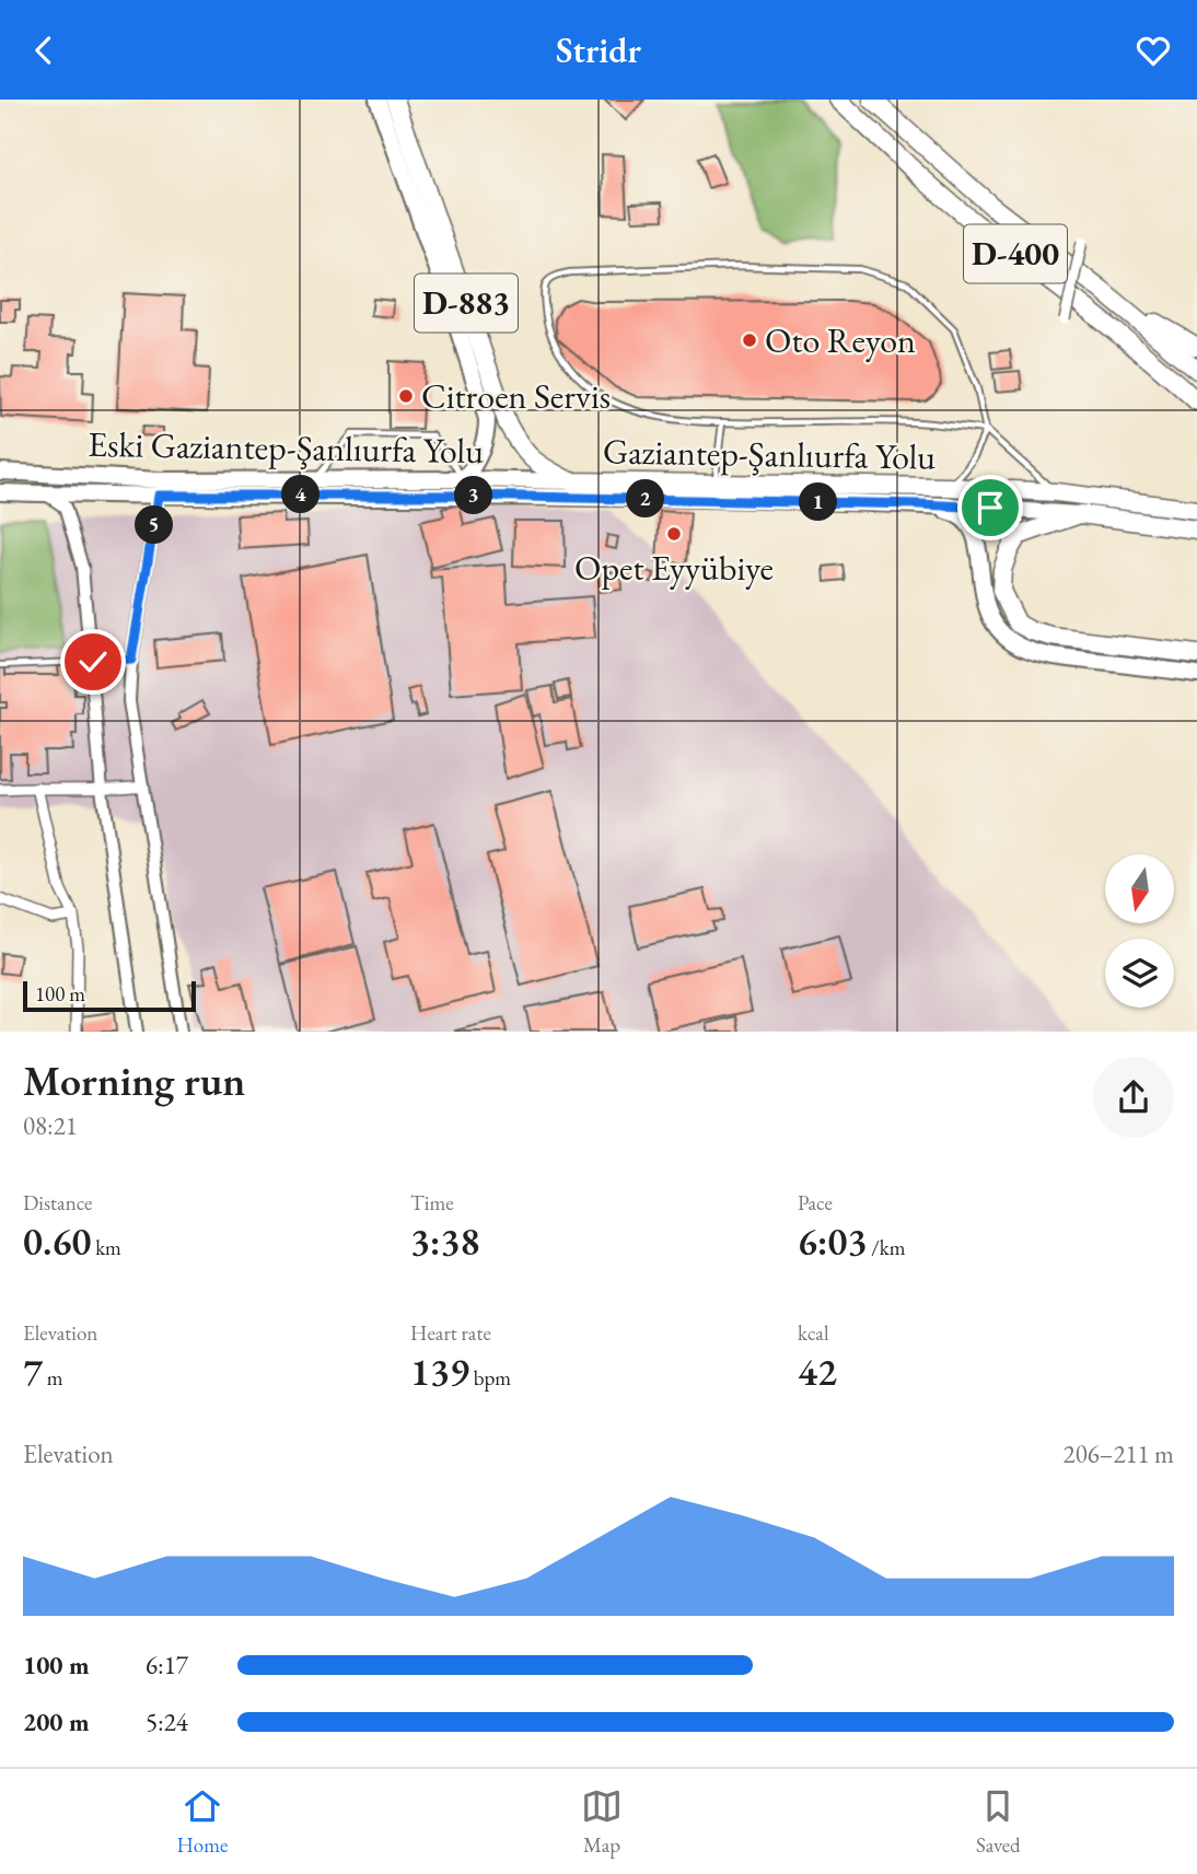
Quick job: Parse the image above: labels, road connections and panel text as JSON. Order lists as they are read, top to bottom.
{
  "streets": {
    "highway": ["D-400", "D-883", "Gaziantep-Şanlıurfa Yolu"],
    "main road": ["Eski Gaziantep-Şanlıurfa Yolu"]
  },
  "crossings": [
    ["D-883", "Eski Gaziantep-Şanlıurfa Yolu"],
    ["D-883", "Gaziantep-Şanlıurfa Yolu"],
    ["Eski Gaziantep-Şanlıurfa Yolu", "Gaziantep-Şanlıurfa Yolu"]
  ],
  "places": ["Oto Reyon", "Citroen Servis", "Opet Eyyübiye"],
  "scale_bar": "100 m",
  "north": "bottom",
  "page": {
    "header": "Stridr",
    "pins": [
      "4",
      "3",
      "2",
      "1",
      "5"
    ],
    "scale": "100 m",
    "heading": ["Morning run", "08:21"],
    "stats": [
      ["Distance", "0.60 km"],
      ["Time", "3:38"],
      ["Pace", "6:03 /km"],
      ["Elevation", "7 m"],
      ["Heart rate", "139 bpm"],
      ["kcal", "42"]
    ],
    "chart": ["Elevation", "206–211 m"],
    "list": [
      {
        "name": "100 m",
        "note": "6:17"
      },
      {
        "name": "200 m",
        "note": "5:24"
      }
    ],
    "tabs": ["Home", "Map", "Saved"]
  }
}
